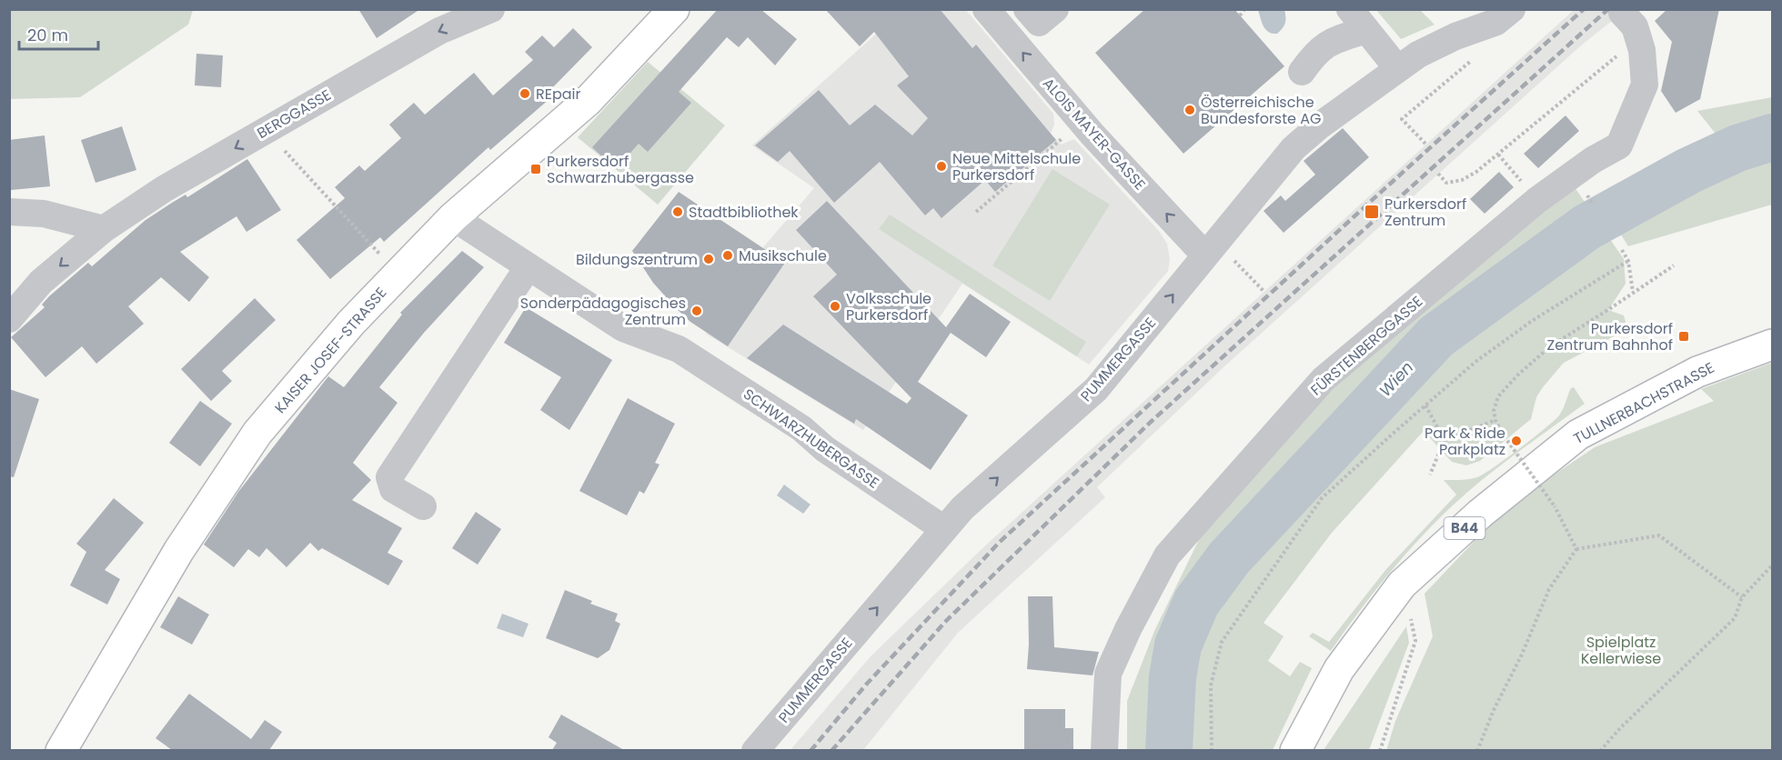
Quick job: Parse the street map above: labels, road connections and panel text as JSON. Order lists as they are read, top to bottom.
{
  "streets": {
    "main road": ["KAISER JOSEF-STRASSE", "TULLNERBACHSTRASSE", "B44"],
    "street": [
      "BERGGASSE",
      "ALOIS MAYER-GASSE",
      "FÜRSTENBERGGASSE",
      "PUMMERGASSE",
      "SCHWARZHUBERGASSE"
    ]
  },
  "crossings": [
    ["ALOIS MAYER-GASSE", "PUMMERGASSE"],
    ["KAISER JOSEF-STRASSE", "SCHWARZHUBERGASSE"],
    ["PUMMERGASSE", "SCHWARZHUBERGASSE"]
  ],
  "one_way": ["BERGGASSE", "ALOIS MAYER-GASSE", "PUMMERGASSE"],
  "water": ["Wien"],
  "parks": ["Spielplatz Kellerwiese"],
  "places": {
    "other": [
      "REpair",
      "Österreichische Bundesforste AG",
      "Neue Mittelschule Purkersdorf",
      "Stadtbibliothek",
      "Musikschule",
      "Bildungszentrum",
      "Volksschule Purkersdorf",
      "Sonderpädagogisches Zentrum",
      "Park & Ride Parkplatz"
    ],
    "transit": ["Purkersdorf Schwarzhubergasse", "Purkersdorf Zentrum", "Purkersdorf Zentrum Bahnhof"]
  },
  "scale_bar": "20 m"
}
